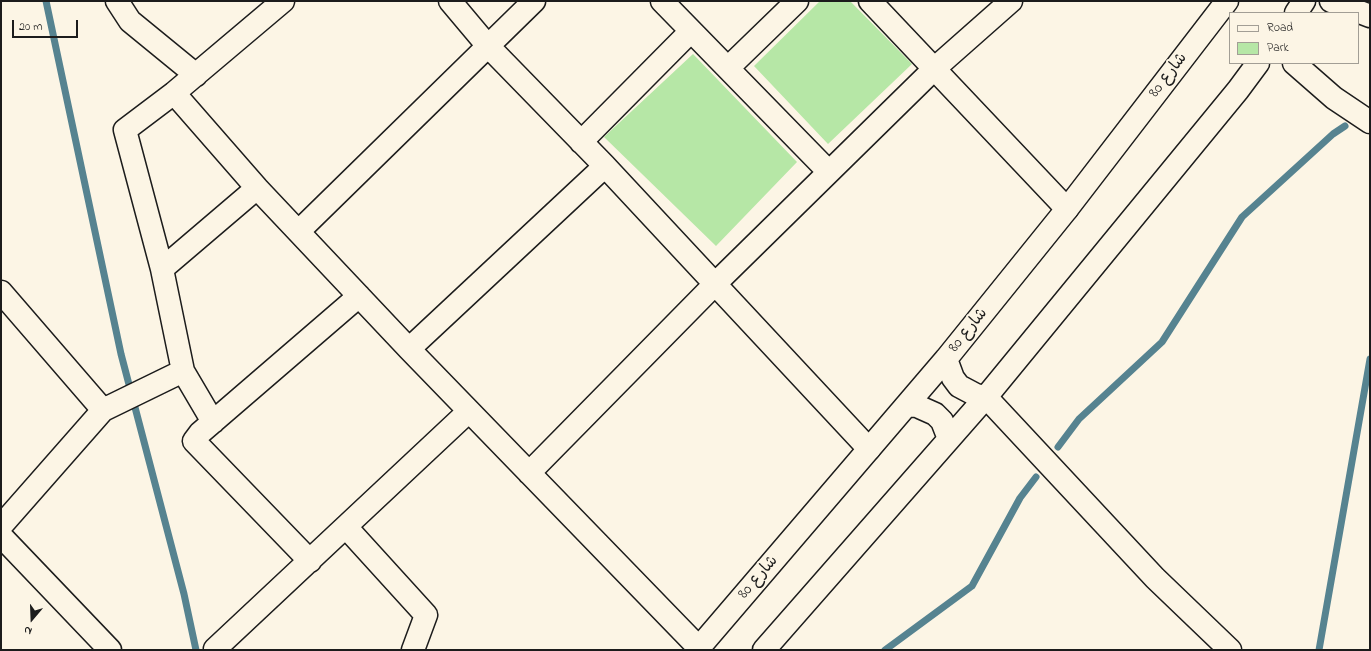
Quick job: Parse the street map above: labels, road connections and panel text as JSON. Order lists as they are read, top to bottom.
{
  "streets": {
    "street": ["شارع 80"]
  },
  "legend": ["Road", "Park"],
  "scale_bar": "20 m",
  "north": "bottom"
}
